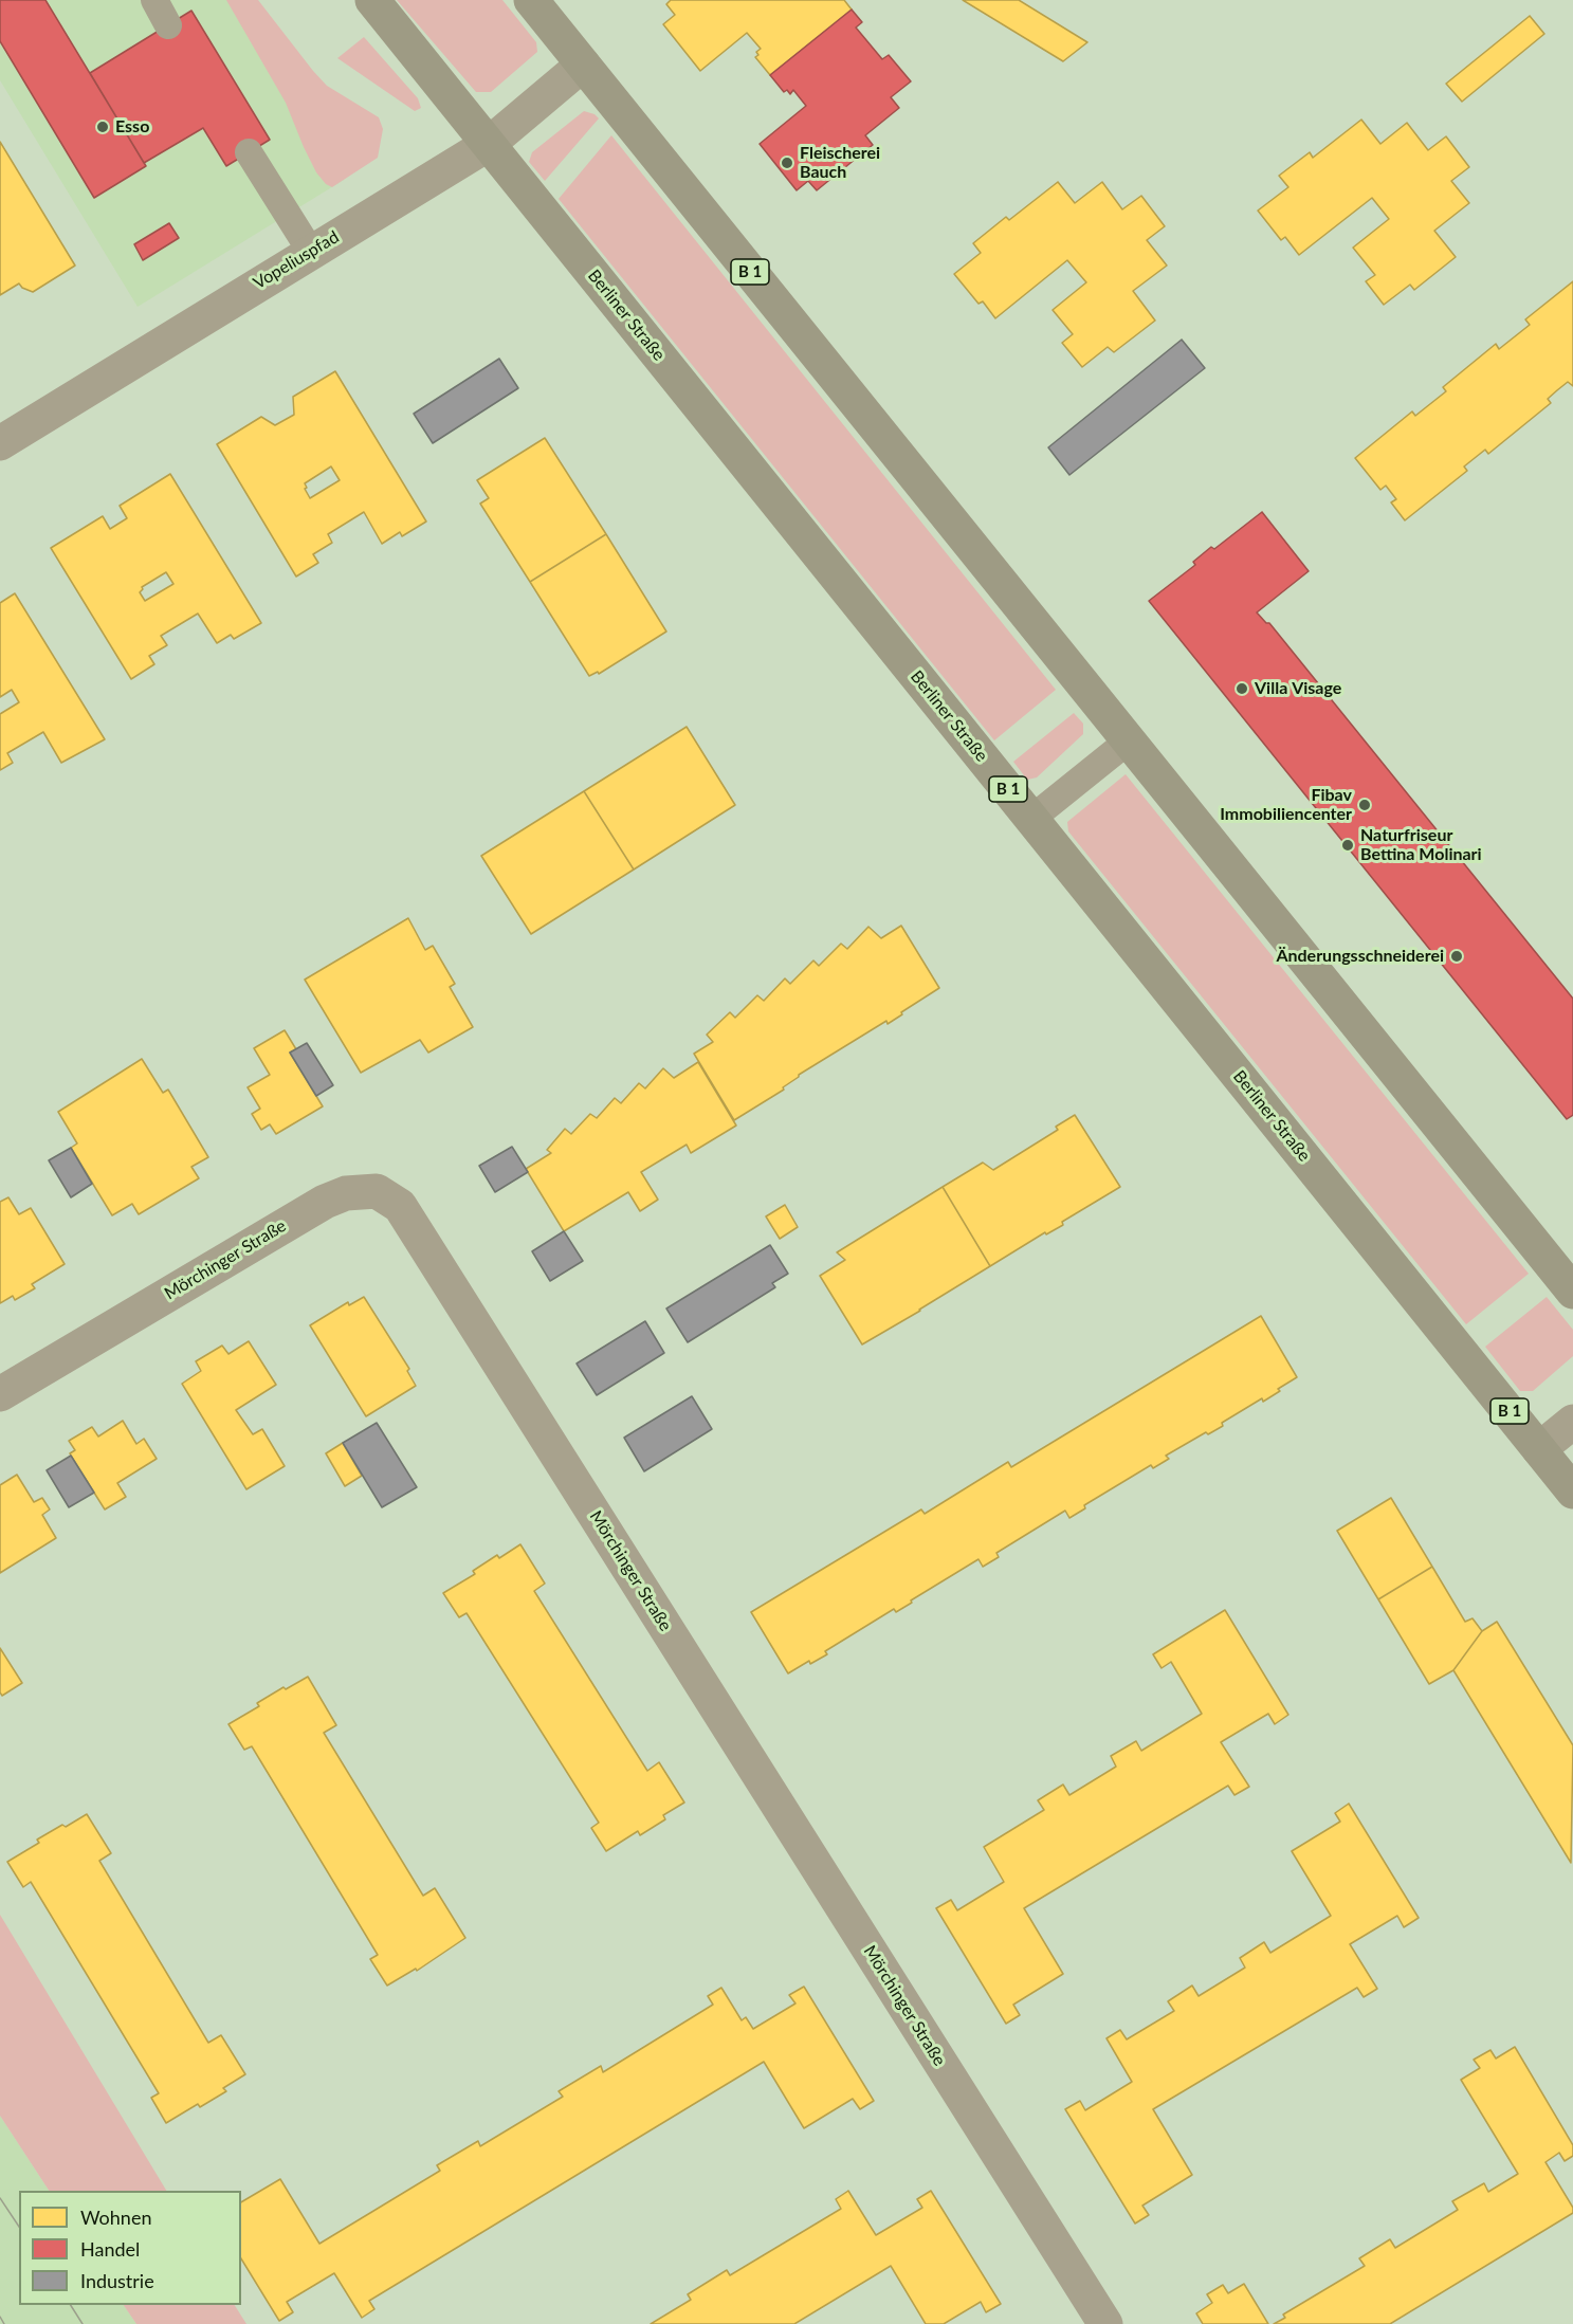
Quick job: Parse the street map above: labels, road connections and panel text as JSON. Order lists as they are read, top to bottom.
{
  "streets": {
    "main road": ["B 1", "Berliner Straße"],
    "street": ["Vopeliuspfad", "Mörchinger Straße"]
  },
  "crossings": [
    ["Vopeliuspfad", "B 1"],
    ["Vopeliuspfad", "Berliner Straße"]
  ],
  "places": [
    "Esso",
    "Fleischerei Bauch",
    "Villa Visage",
    "Fibav Immobiliencenter",
    "Naturfriseur Bettina Molinari",
    "Änderungsschneiderei"
  ],
  "legend": ["Wohnen", "Handel", "Industrie"]
}
